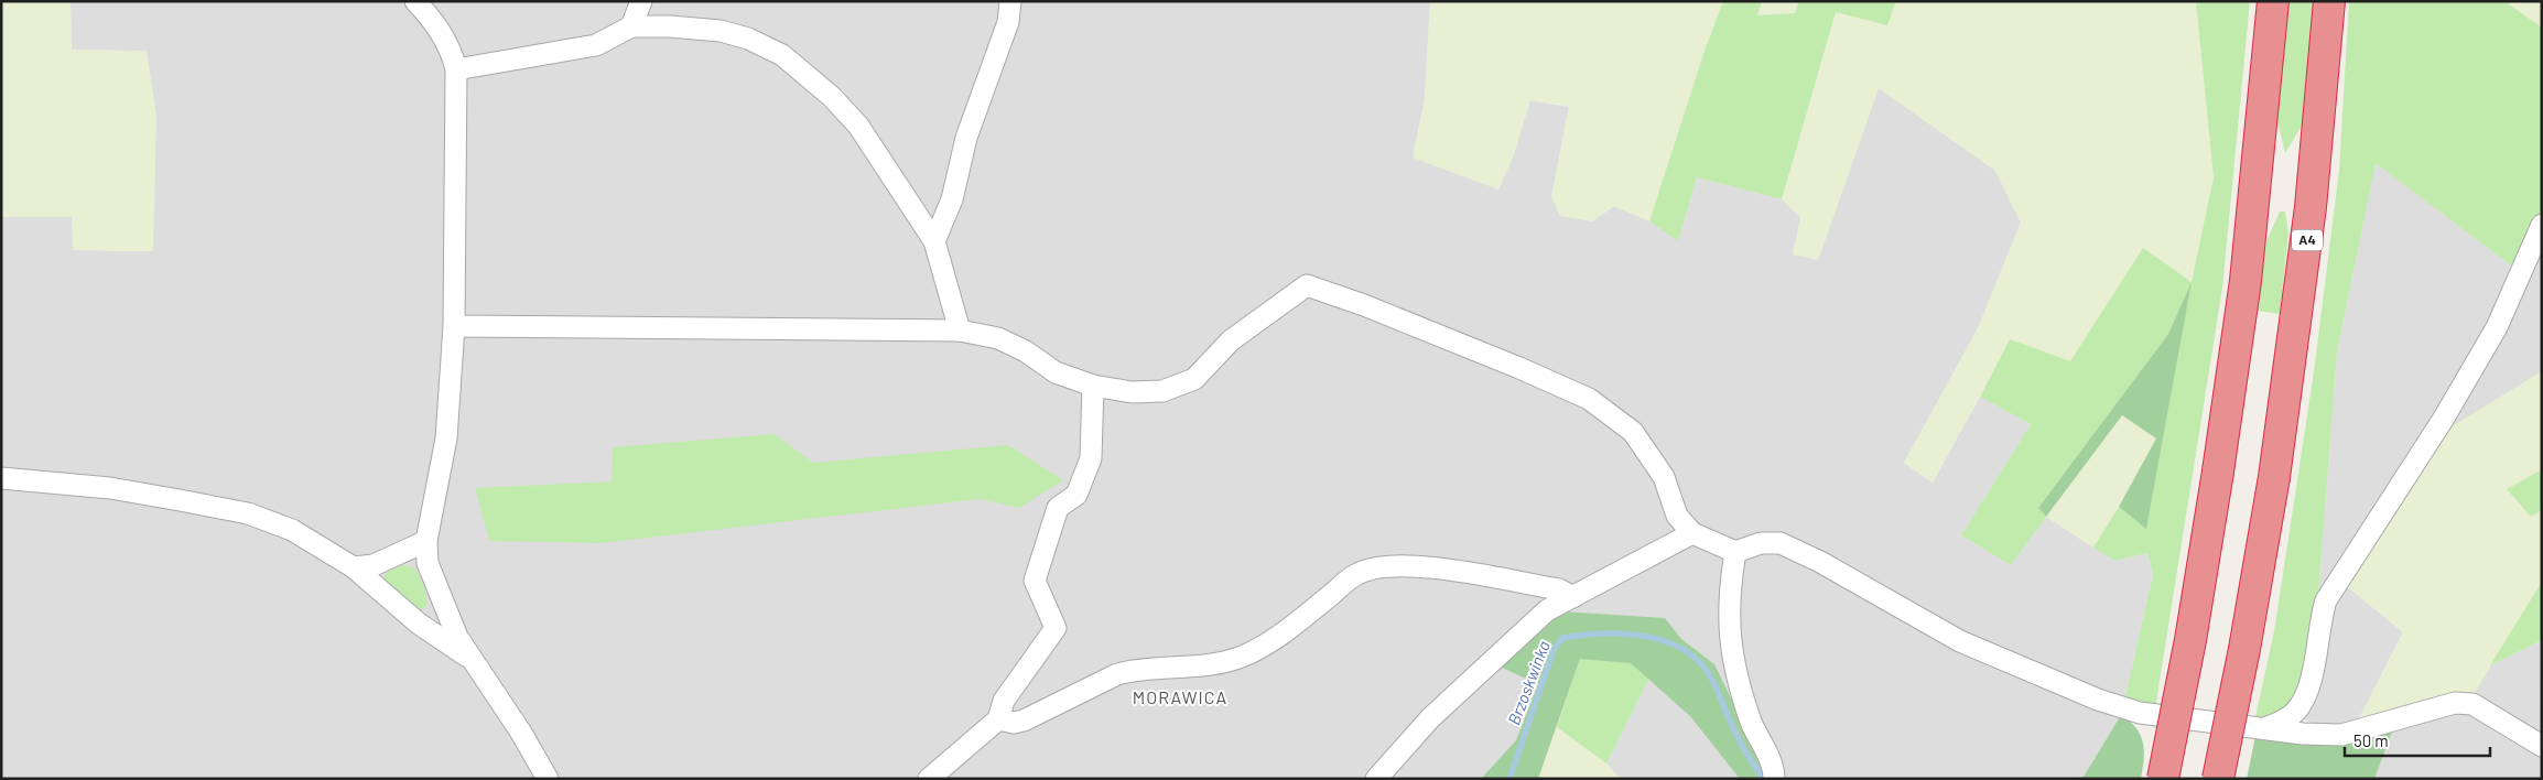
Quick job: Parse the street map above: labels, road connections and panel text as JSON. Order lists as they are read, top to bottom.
{
  "streets": {
    "highway": ["A4"]
  },
  "districts": ["MORAWICA"],
  "water": ["Brzoskwinka"],
  "scale_bar": "50 m"
}
